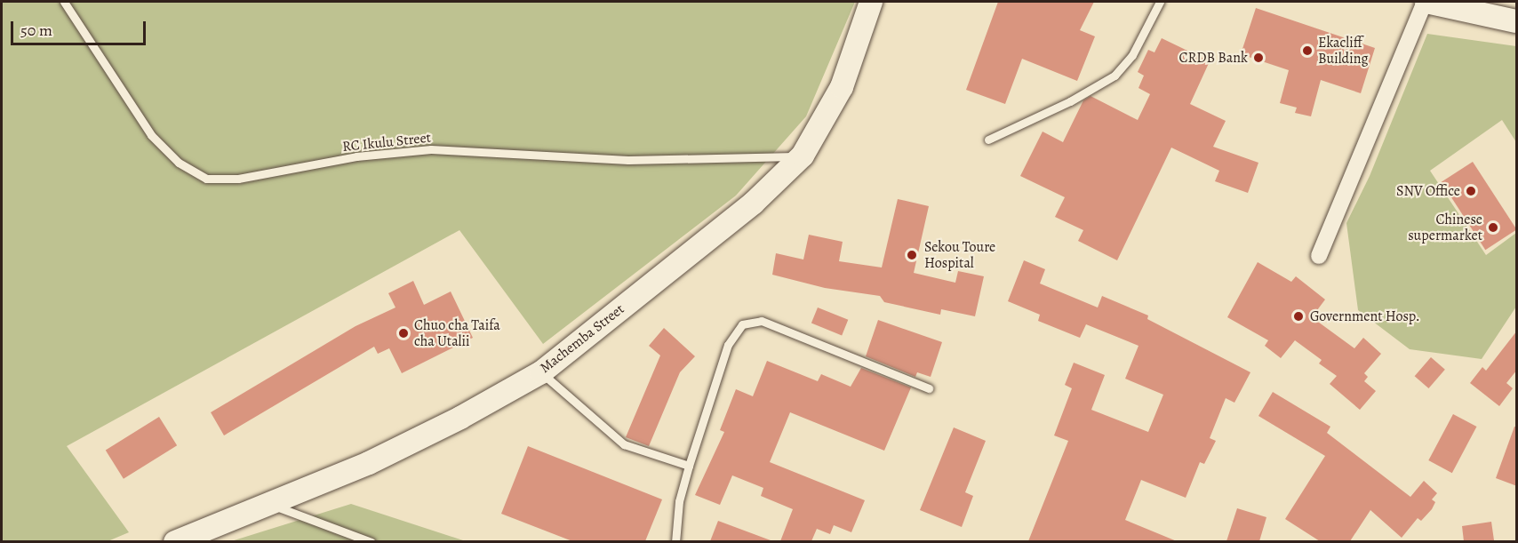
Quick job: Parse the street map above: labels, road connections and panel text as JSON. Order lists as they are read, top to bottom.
{
  "streets": {
    "main road": ["Machemba Street"],
    "lane": ["RC Ikulu Street"]
  },
  "crossings": [
    ["RC Ikulu Street", "Machemba Street"]
  ],
  "places": [
    "Ekacliff Building",
    "CRDB Bank",
    "SNV Office",
    "Chinese supermarket",
    "Sekou Toure Hospital",
    "Government Hosp.",
    "Chuo cha Taifa cha Utalii"
  ],
  "scale_bar": "50 m"
}
